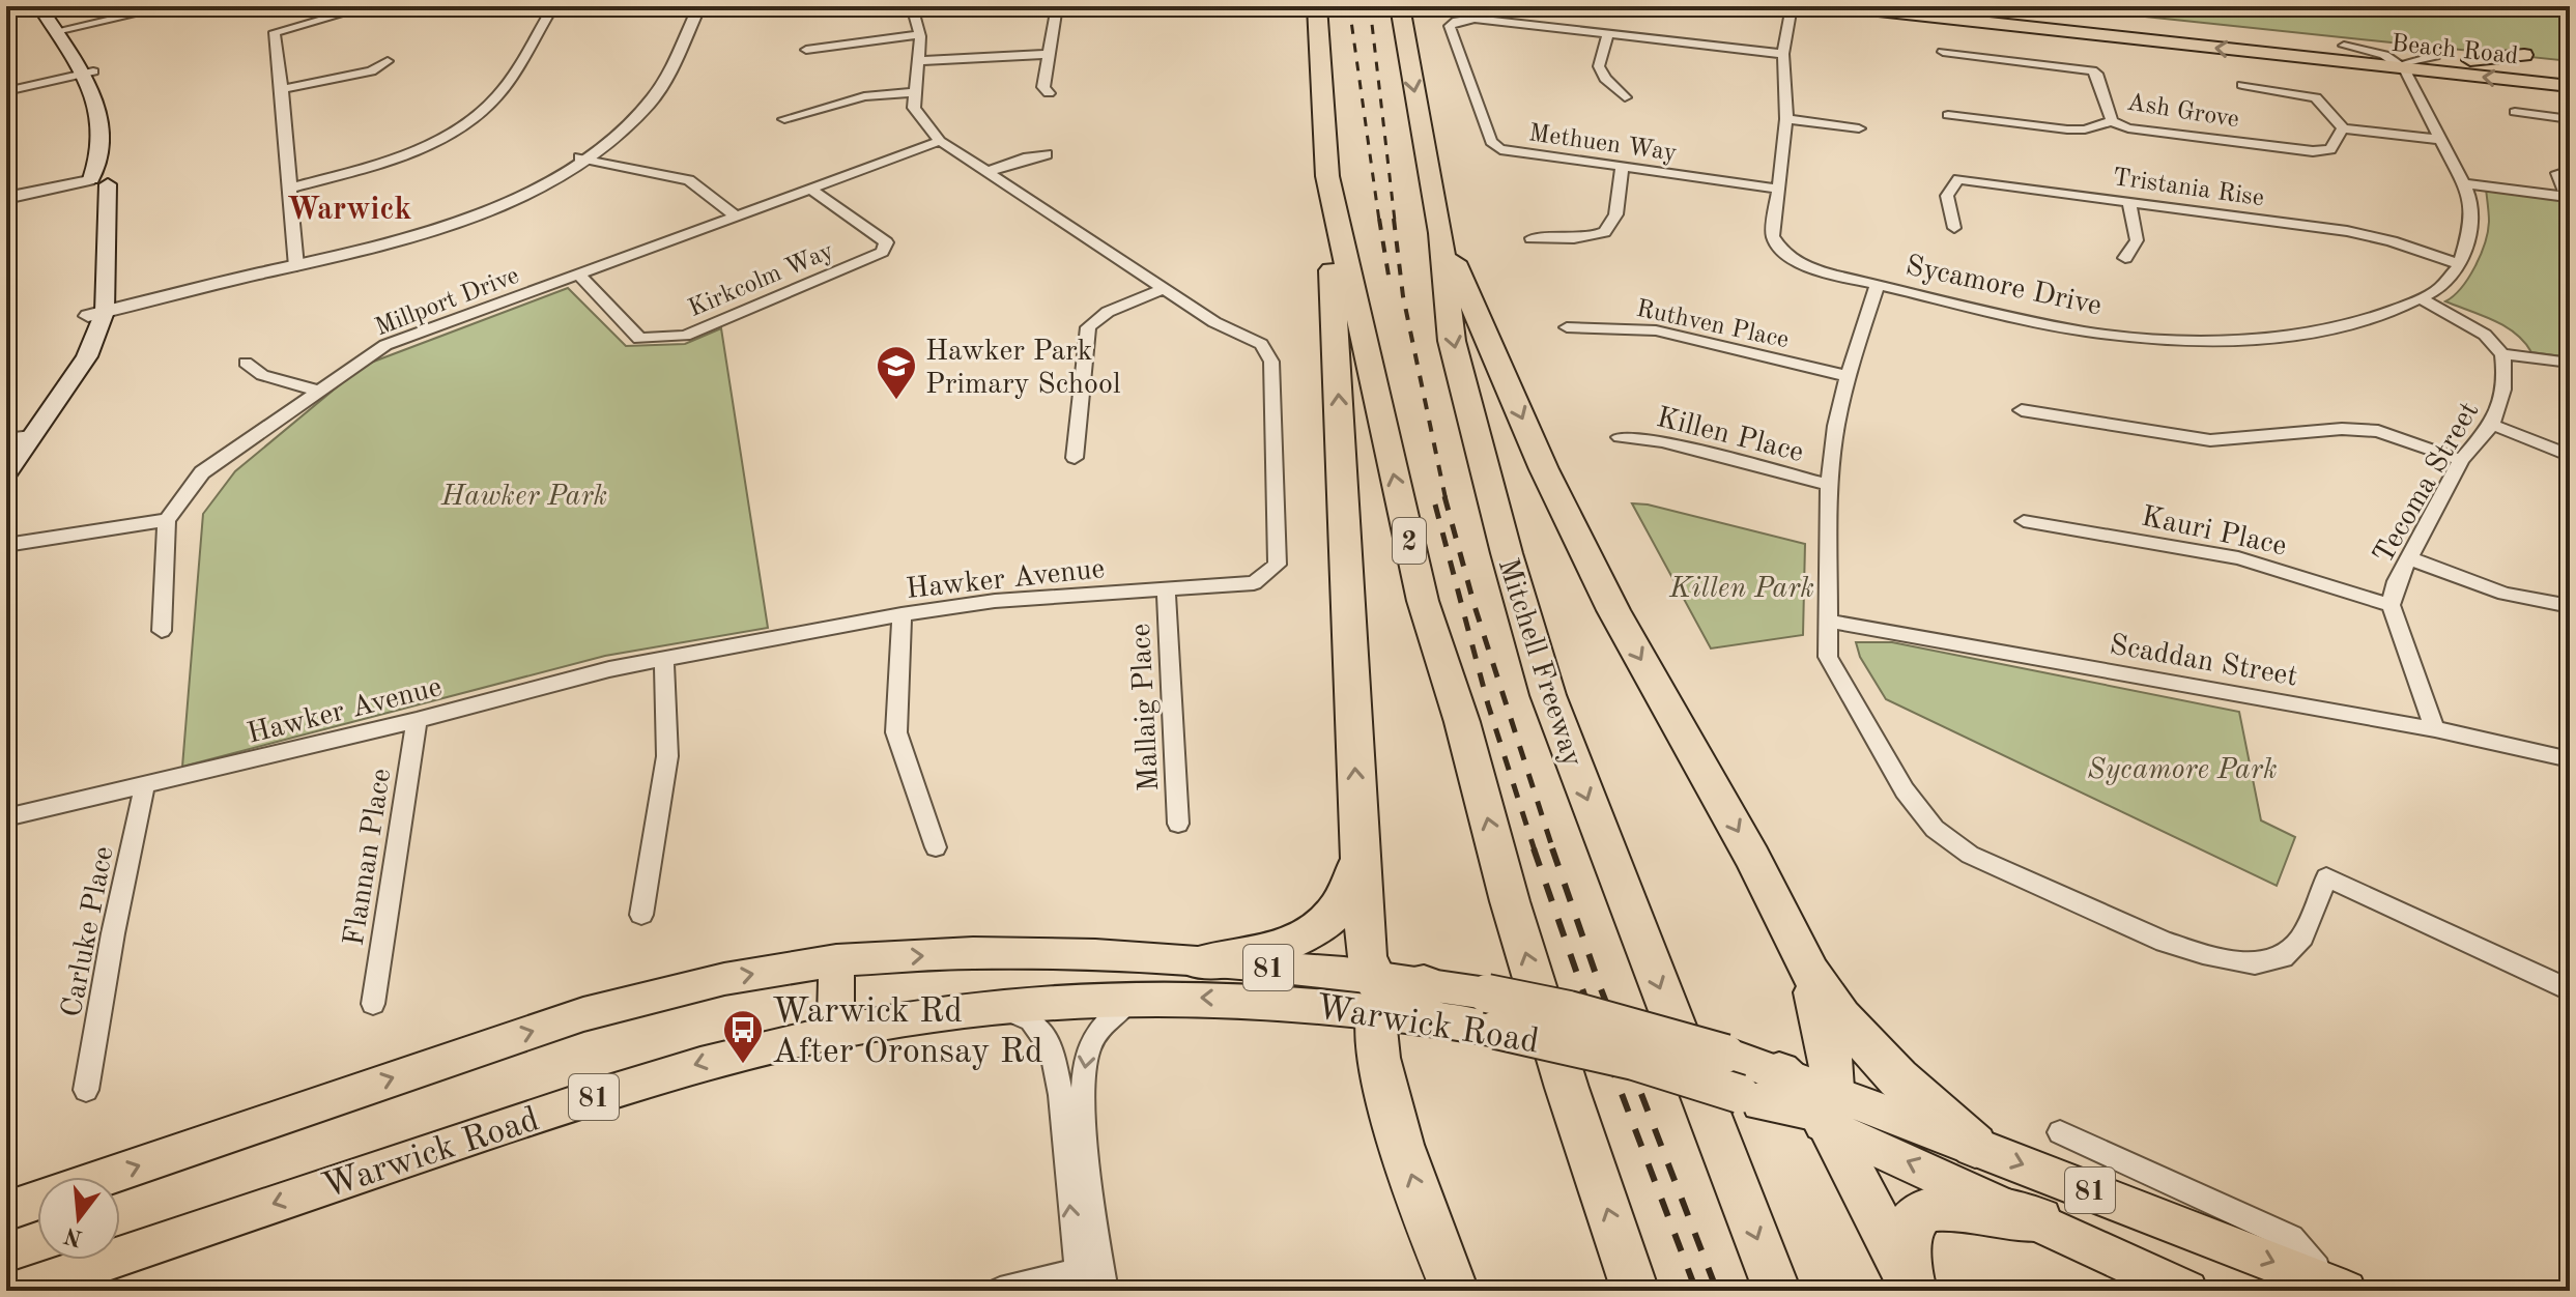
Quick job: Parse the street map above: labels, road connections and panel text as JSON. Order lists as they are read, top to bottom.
{
  "streets": {
    "highway": ["2", "Mitchell Freeway"],
    "main road": ["Beach Road", "81", "Warwick Road"],
    "street": [
      "Ash Grove",
      "Methuen Way",
      "Tristania Rise",
      "Kirkcolm Way",
      "Sycamore Drive",
      "Millport Drive",
      "Ruthven Place",
      "Killen Place",
      "Tecoma Street",
      "Kauri Place",
      "Hawker Avenue",
      "Scaddan Street",
      "Mallaig Place",
      "Flannan Place",
      "Carluke Place"
    ]
  },
  "crossings": [
    ["Beach Road", "Sycamore Drive"],
    ["Tristania Rise", "Sycamore Drive"],
    ["Kirkcolm Way", "Millport Drive"],
    ["Sycamore Drive", "Ruthven Place"],
    ["Sycamore Drive", "Killen Place"],
    ["Sycamore Drive", "Scaddan Street"],
    ["Millport Drive", "Hawker Avenue"],
    ["Tecoma Street", "Kauri Place"],
    ["Tecoma Street", "Scaddan Street"],
    ["Hawker Avenue", "Mallaig Place"],
    ["Hawker Avenue", "Flannan Place"],
    ["Hawker Avenue", "Carluke Place"]
  ],
  "districts": ["Warwick"],
  "parks": ["Hawker Park", "Killen Park", "Sycamore Park"],
  "places": {
    "school or university": ["Hawker Park Primary School"],
    "bus stop": ["Warwick Rd After Oronsay Rd"]
  },
  "north": "bottom"
}
